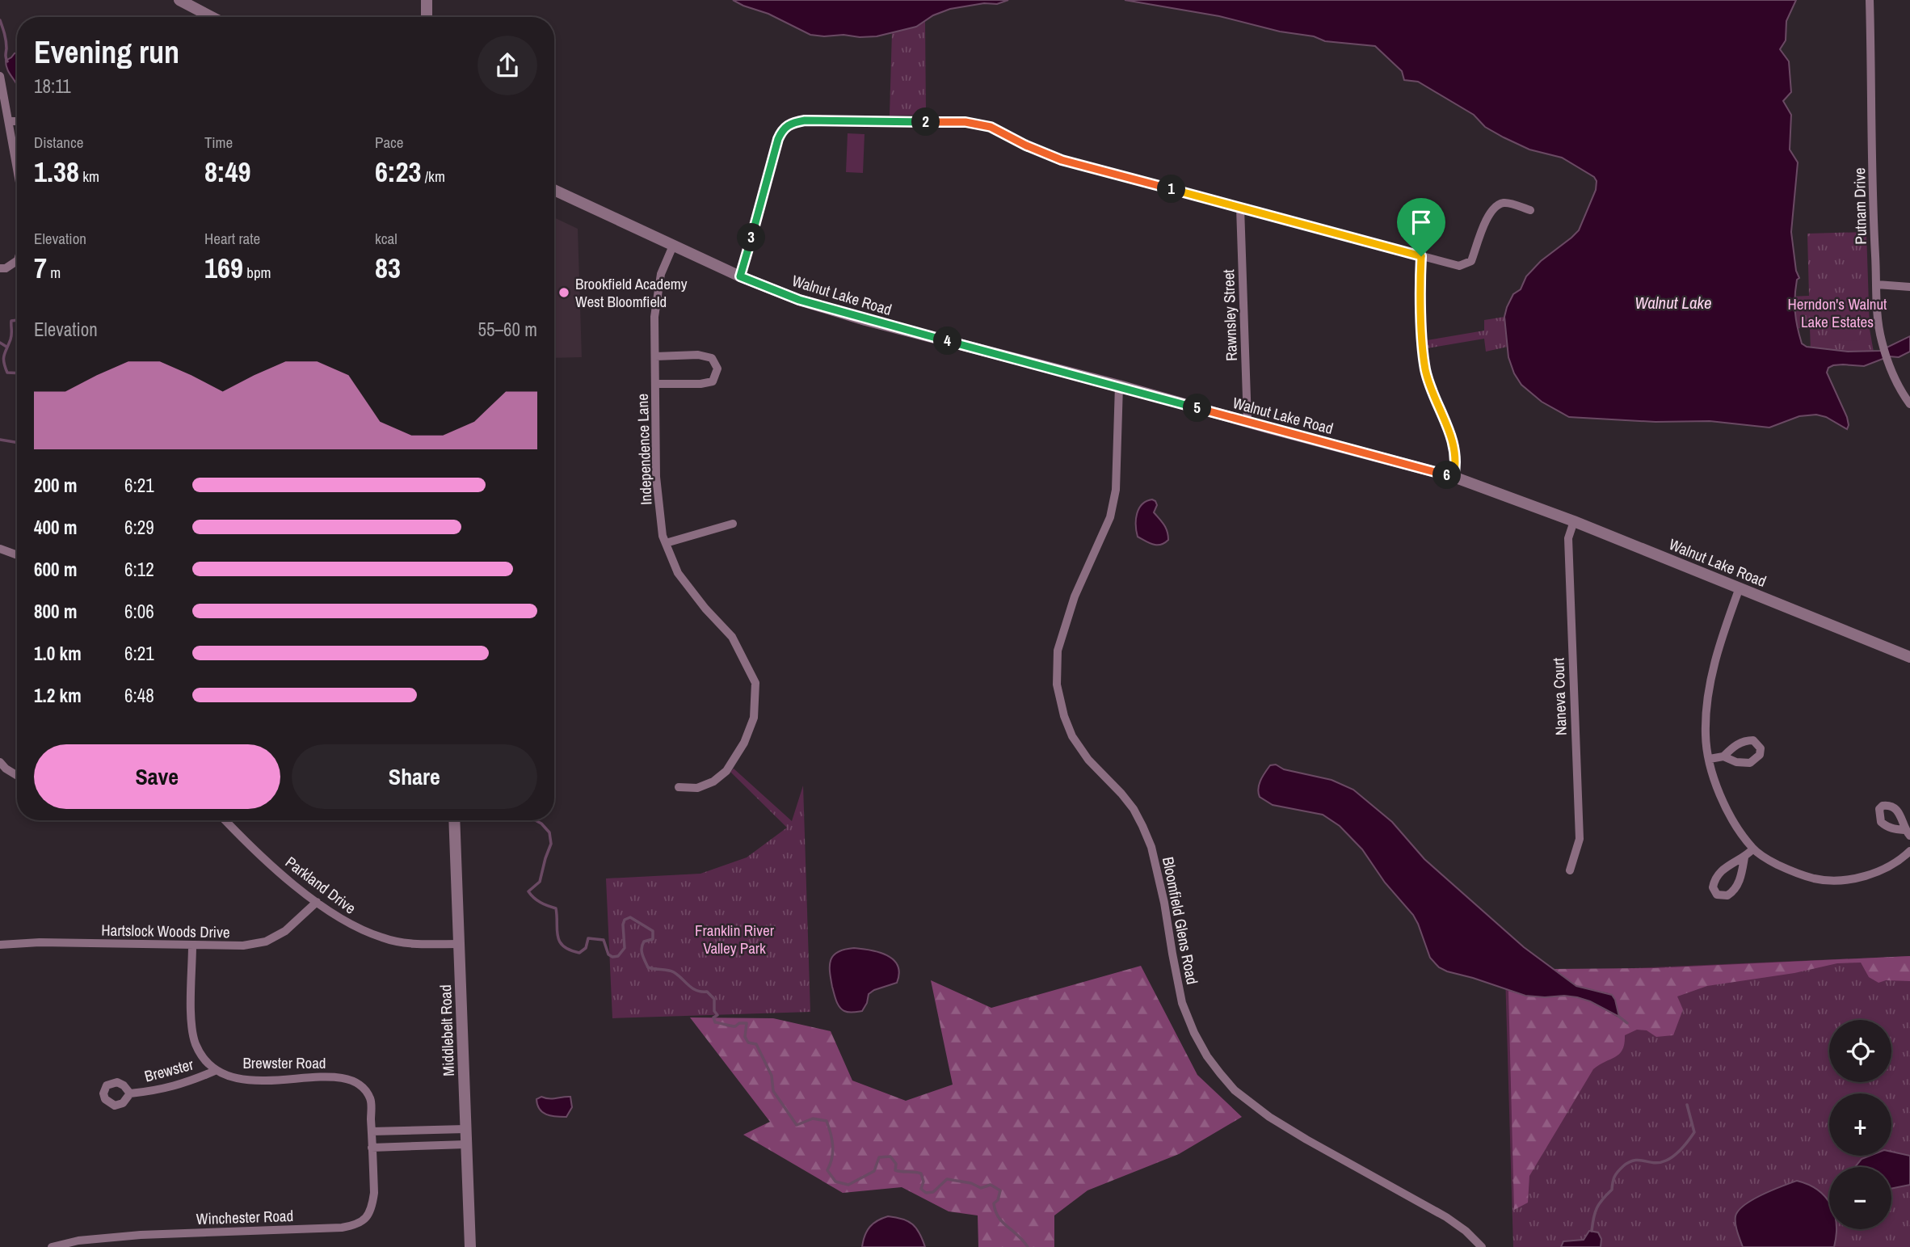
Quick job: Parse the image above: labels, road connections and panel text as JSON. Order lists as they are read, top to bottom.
{
  "streets": {
    "street": [
      "Putnam Drive",
      "Walnut Lake Road",
      "Rawnsley Street",
      "Independence Lane",
      "Naneva Court",
      "Parkland Drive",
      "Bloomfield Glens Road",
      "Hartslock Woods Drive",
      "Middlebelt Road",
      "Brewster Road",
      "Brewster",
      "Winchester Road"
    ]
  },
  "crossings": [
    ["Walnut Lake Road", "Rawnsley Street"],
    ["Walnut Lake Road", "Independence Lane"],
    ["Walnut Lake Road", "Naneva Court"],
    ["Walnut Lake Road", "Bloomfield Glens Road"],
    ["Parkland Drive", "Hartslock Woods Drive"],
    ["Parkland Drive", "Middlebelt Road"],
    ["Brewster Road", "Brewster"],
    ["Brewster Road", "Winchester Road"]
  ],
  "water": ["Walnut Lake"],
  "parks": ["Herndon's Walnut Lake Estates", "Franklin River Valley Park"],
  "places": ["Brookfield Academy West Bloomfield"],
  "page": {
    "heading": ["Evening run", "18:11"],
    "pins": [
      "2",
      "1",
      "3",
      "4",
      "5",
      "6"
    ],
    "stats": [
      ["Distance", "1.38 km"],
      ["Time", "8:49"],
      ["Pace", "6:23 /km"],
      ["Elevation", "7 m"],
      ["Heart rate", "169 bpm"],
      ["kcal", "83"]
    ],
    "chart": ["Elevation", "55–60 m"],
    "list": [
      {
        "name": "200 m",
        "note": "6:21"
      },
      {
        "name": "400 m",
        "note": "6:29"
      },
      {
        "name": "600 m",
        "note": "6:12"
      },
      {
        "name": "800 m",
        "note": "6:06"
      },
      {
        "name": "1.0 km",
        "note": "6:21"
      },
      {
        "name": "1.2 km",
        "note": "6:48"
      }
    ],
    "buttons": ["Save", "Share"],
    "map_buttons": ["+", "−"]
  }
}
